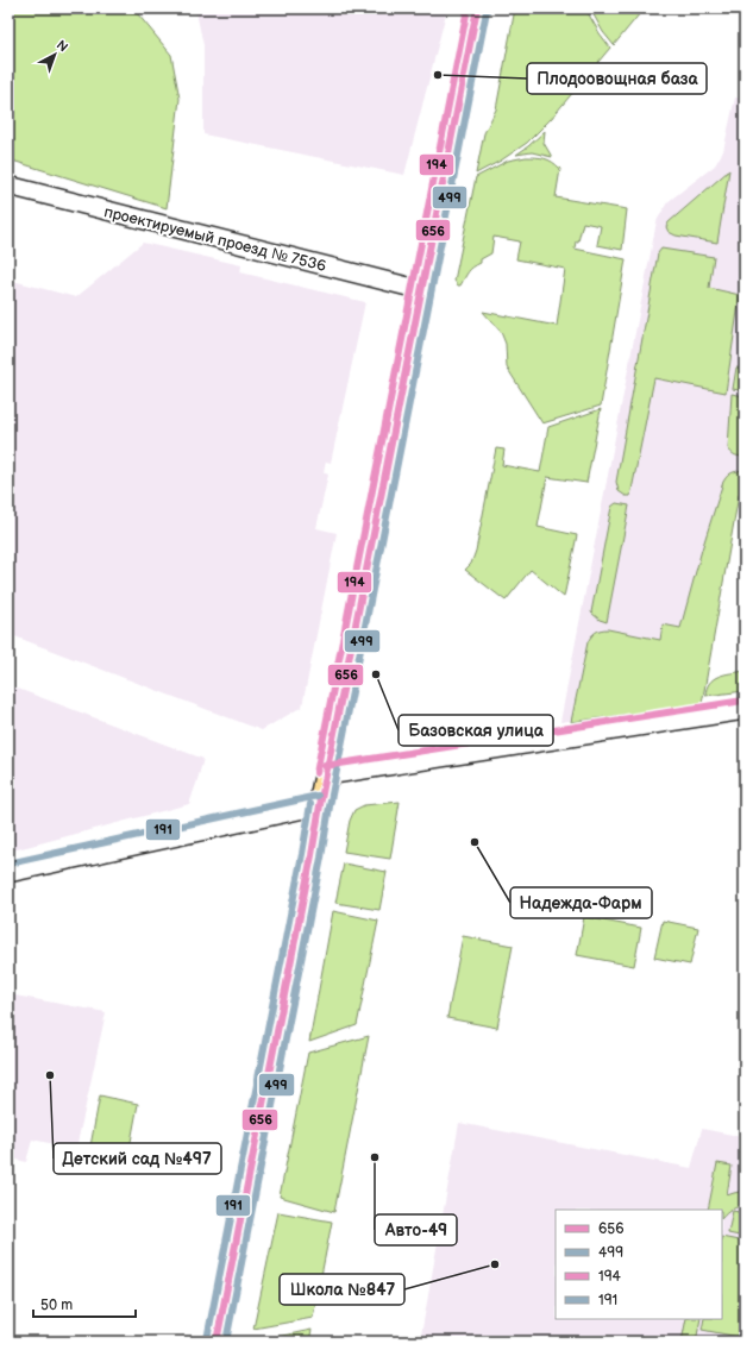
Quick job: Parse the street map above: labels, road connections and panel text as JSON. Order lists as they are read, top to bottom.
{
  "streets": {
    "street": ["проектируемый проезд № 7536"]
  },
  "places": [
    "Плодоовощная база",
    "Базовская улица",
    "Надежда-Фарм",
    "Детский сад №497",
    "Авто-49",
    "Школа №847"
  ],
  "lines": [
    "transit line 656",
    "transit line 194",
    "transit line 499",
    "transit line 191"
  ],
  "legend": [
    "656",
    "499",
    "194",
    "191"
  ],
  "scale_bar": "50 m",
  "north": "top right"
}
